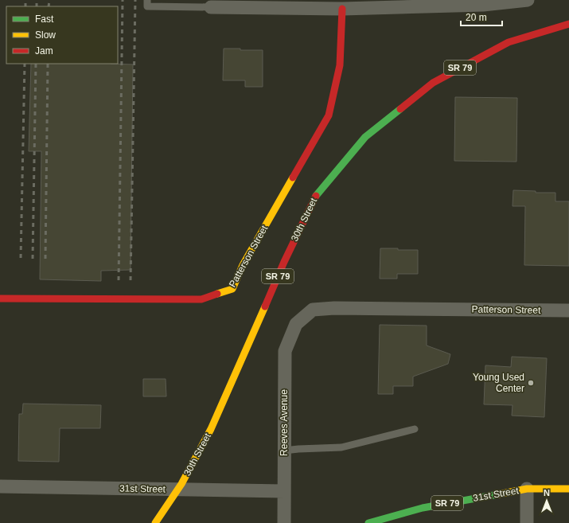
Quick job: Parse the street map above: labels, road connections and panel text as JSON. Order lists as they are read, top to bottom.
{
  "streets": {
    "main road": [
      "SR 79",
      "30th Street",
      "Patterson Street",
      "31st Street"
    ],
    "street": ["Reeves Avenue"]
  },
  "crossings": [
    ["Patterson Street", "Reeves Avenue"],
    ["Reeves Avenue", "31st Street"]
  ],
  "places": ["Young Used Center"],
  "legend": ["Fast", "Slow", "Jam"],
  "scale_bar": "20 m",
  "north": "top"
}
